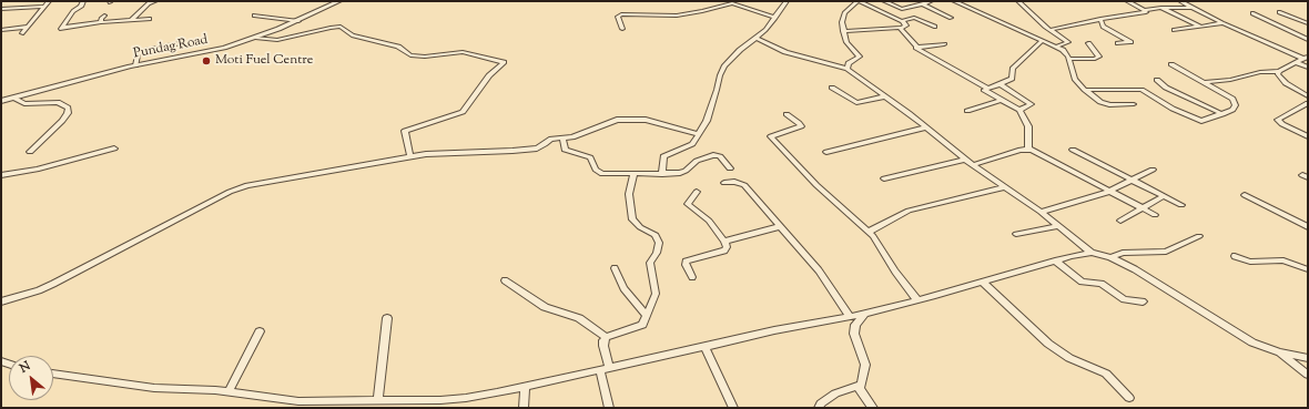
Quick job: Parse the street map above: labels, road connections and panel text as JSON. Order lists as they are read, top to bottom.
{
  "streets": {
    "street": ["Pundag Road"]
  },
  "places": ["Moti Fuel Centre"],
  "north": "top left"
}
